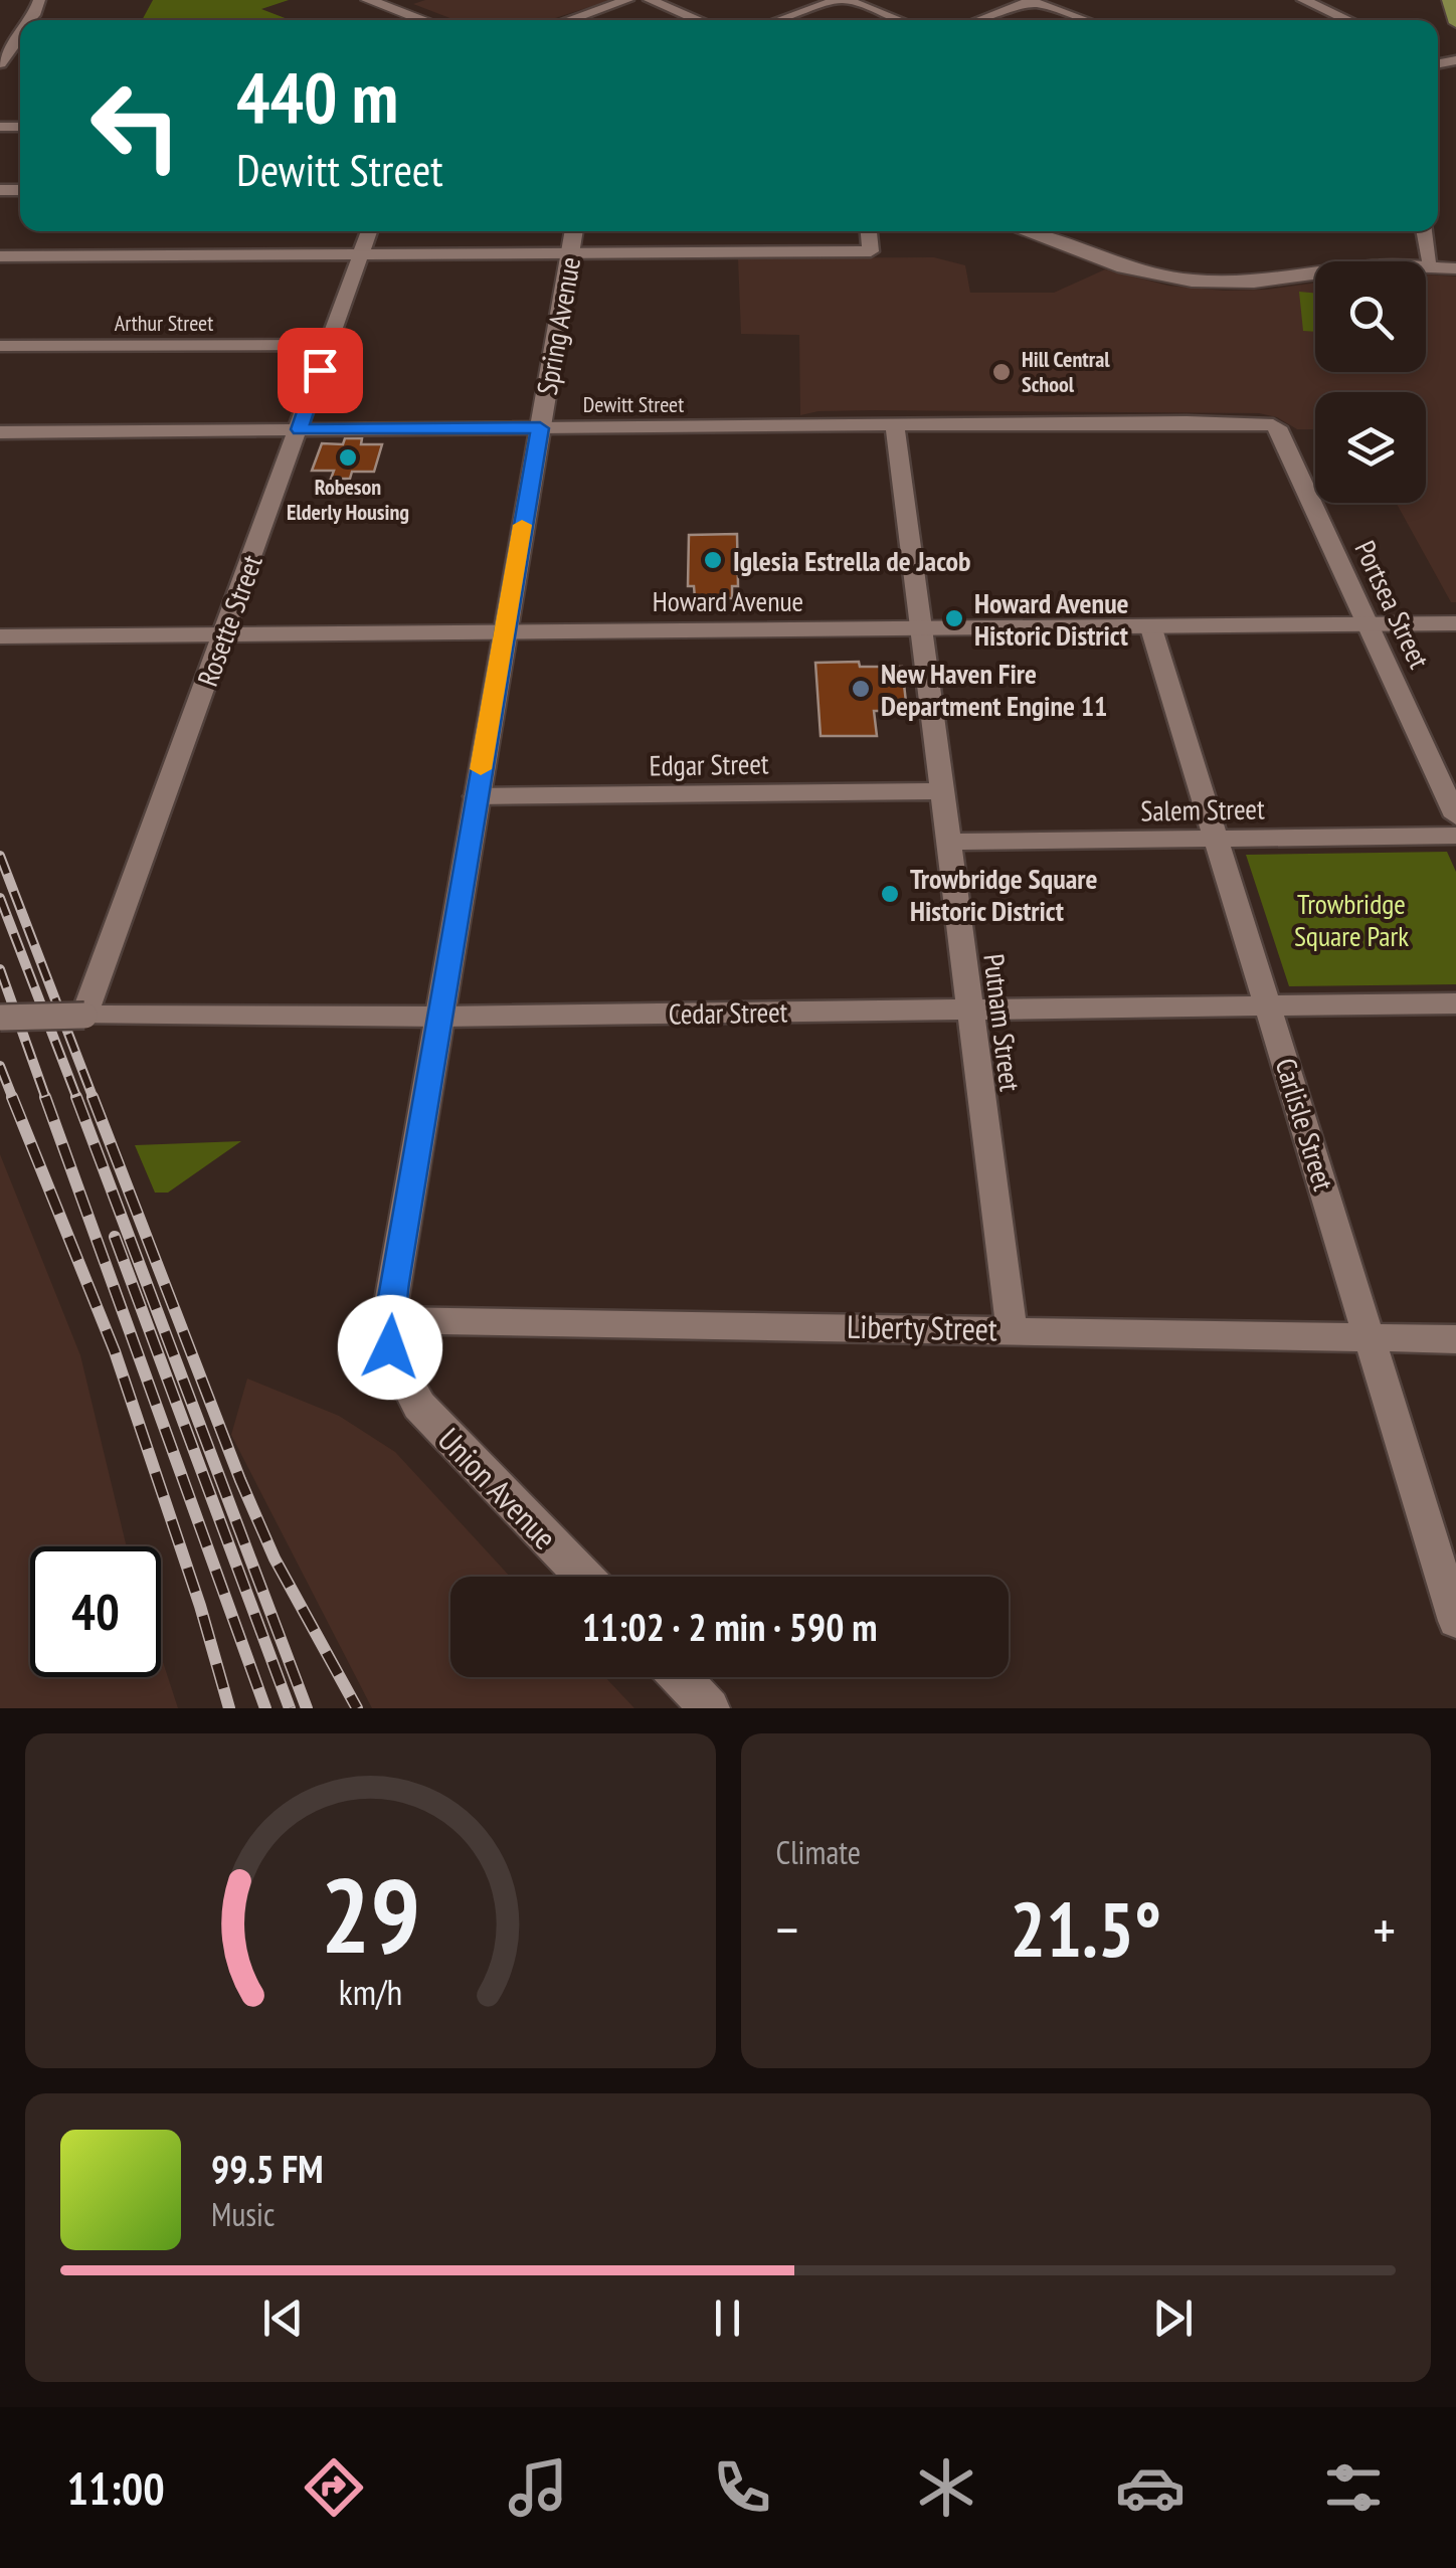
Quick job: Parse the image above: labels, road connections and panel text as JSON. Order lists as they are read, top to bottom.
{
  "streets": {
    "main road": ["Spring Avenue", "Howard Avenue", "Union Avenue"],
    "street": [
      "Arthur Street",
      "Dewitt Street",
      "Portsea Street",
      "Rosette Street",
      "Edgar Street",
      "Salem Street",
      "Cedar Street",
      "Putnam Street",
      "Carlisle Street",
      "Liberty Street"
    ]
  },
  "crossings": [
    ["Arthur Street", "Rosette Street"],
    ["Spring Avenue", "Dewitt Street"],
    ["Spring Avenue", "Howard Avenue"],
    ["Spring Avenue", "Edgar Street"],
    ["Spring Avenue", "Cedar Street"],
    ["Spring Avenue", "Liberty Street"],
    ["Spring Avenue", "Union Avenue"],
    ["Dewitt Street", "Portsea Street"],
    ["Dewitt Street", "Rosette Street"],
    ["Dewitt Street", "Putnam Street"],
    ["Howard Avenue", "Portsea Street"],
    ["Howard Avenue", "Rosette Street"],
    ["Howard Avenue", "Putnam Street"],
    ["Howard Avenue", "Carlisle Street"],
    ["Rosette Street", "Cedar Street"],
    ["Edgar Street", "Putnam Street"],
    ["Salem Street", "Putnam Street"],
    ["Salem Street", "Carlisle Street"],
    ["Cedar Street", "Putnam Street"],
    ["Cedar Street", "Carlisle Street"],
    ["Putnam Street", "Liberty Street"],
    ["Carlisle Street", "Liberty Street"],
    ["Liberty Street", "Union Avenue"]
  ],
  "parks": ["Trowbridge Square Park"],
  "places": [
    "Hill Central School",
    "Robeson Elderly Housing",
    "Iglesia Estrella de Jacob",
    "Howard Avenue Historic District",
    "New Haven Fire Department Engine 11",
    "Trowbridge Square Historic District"
  ],
  "page": {
    "turn": ["440 m", "Dewitt Street"],
    "limit": "40",
    "trip": "11:02 · 2 min · 590 m",
    "tile": "Climate",
    "heat": ["−", "21.5°", "+"],
    "song": ["99.5 FM", "Music"],
    "tabs": "11:00",
    "gauge": ["29", "km/h"]
  }
}
